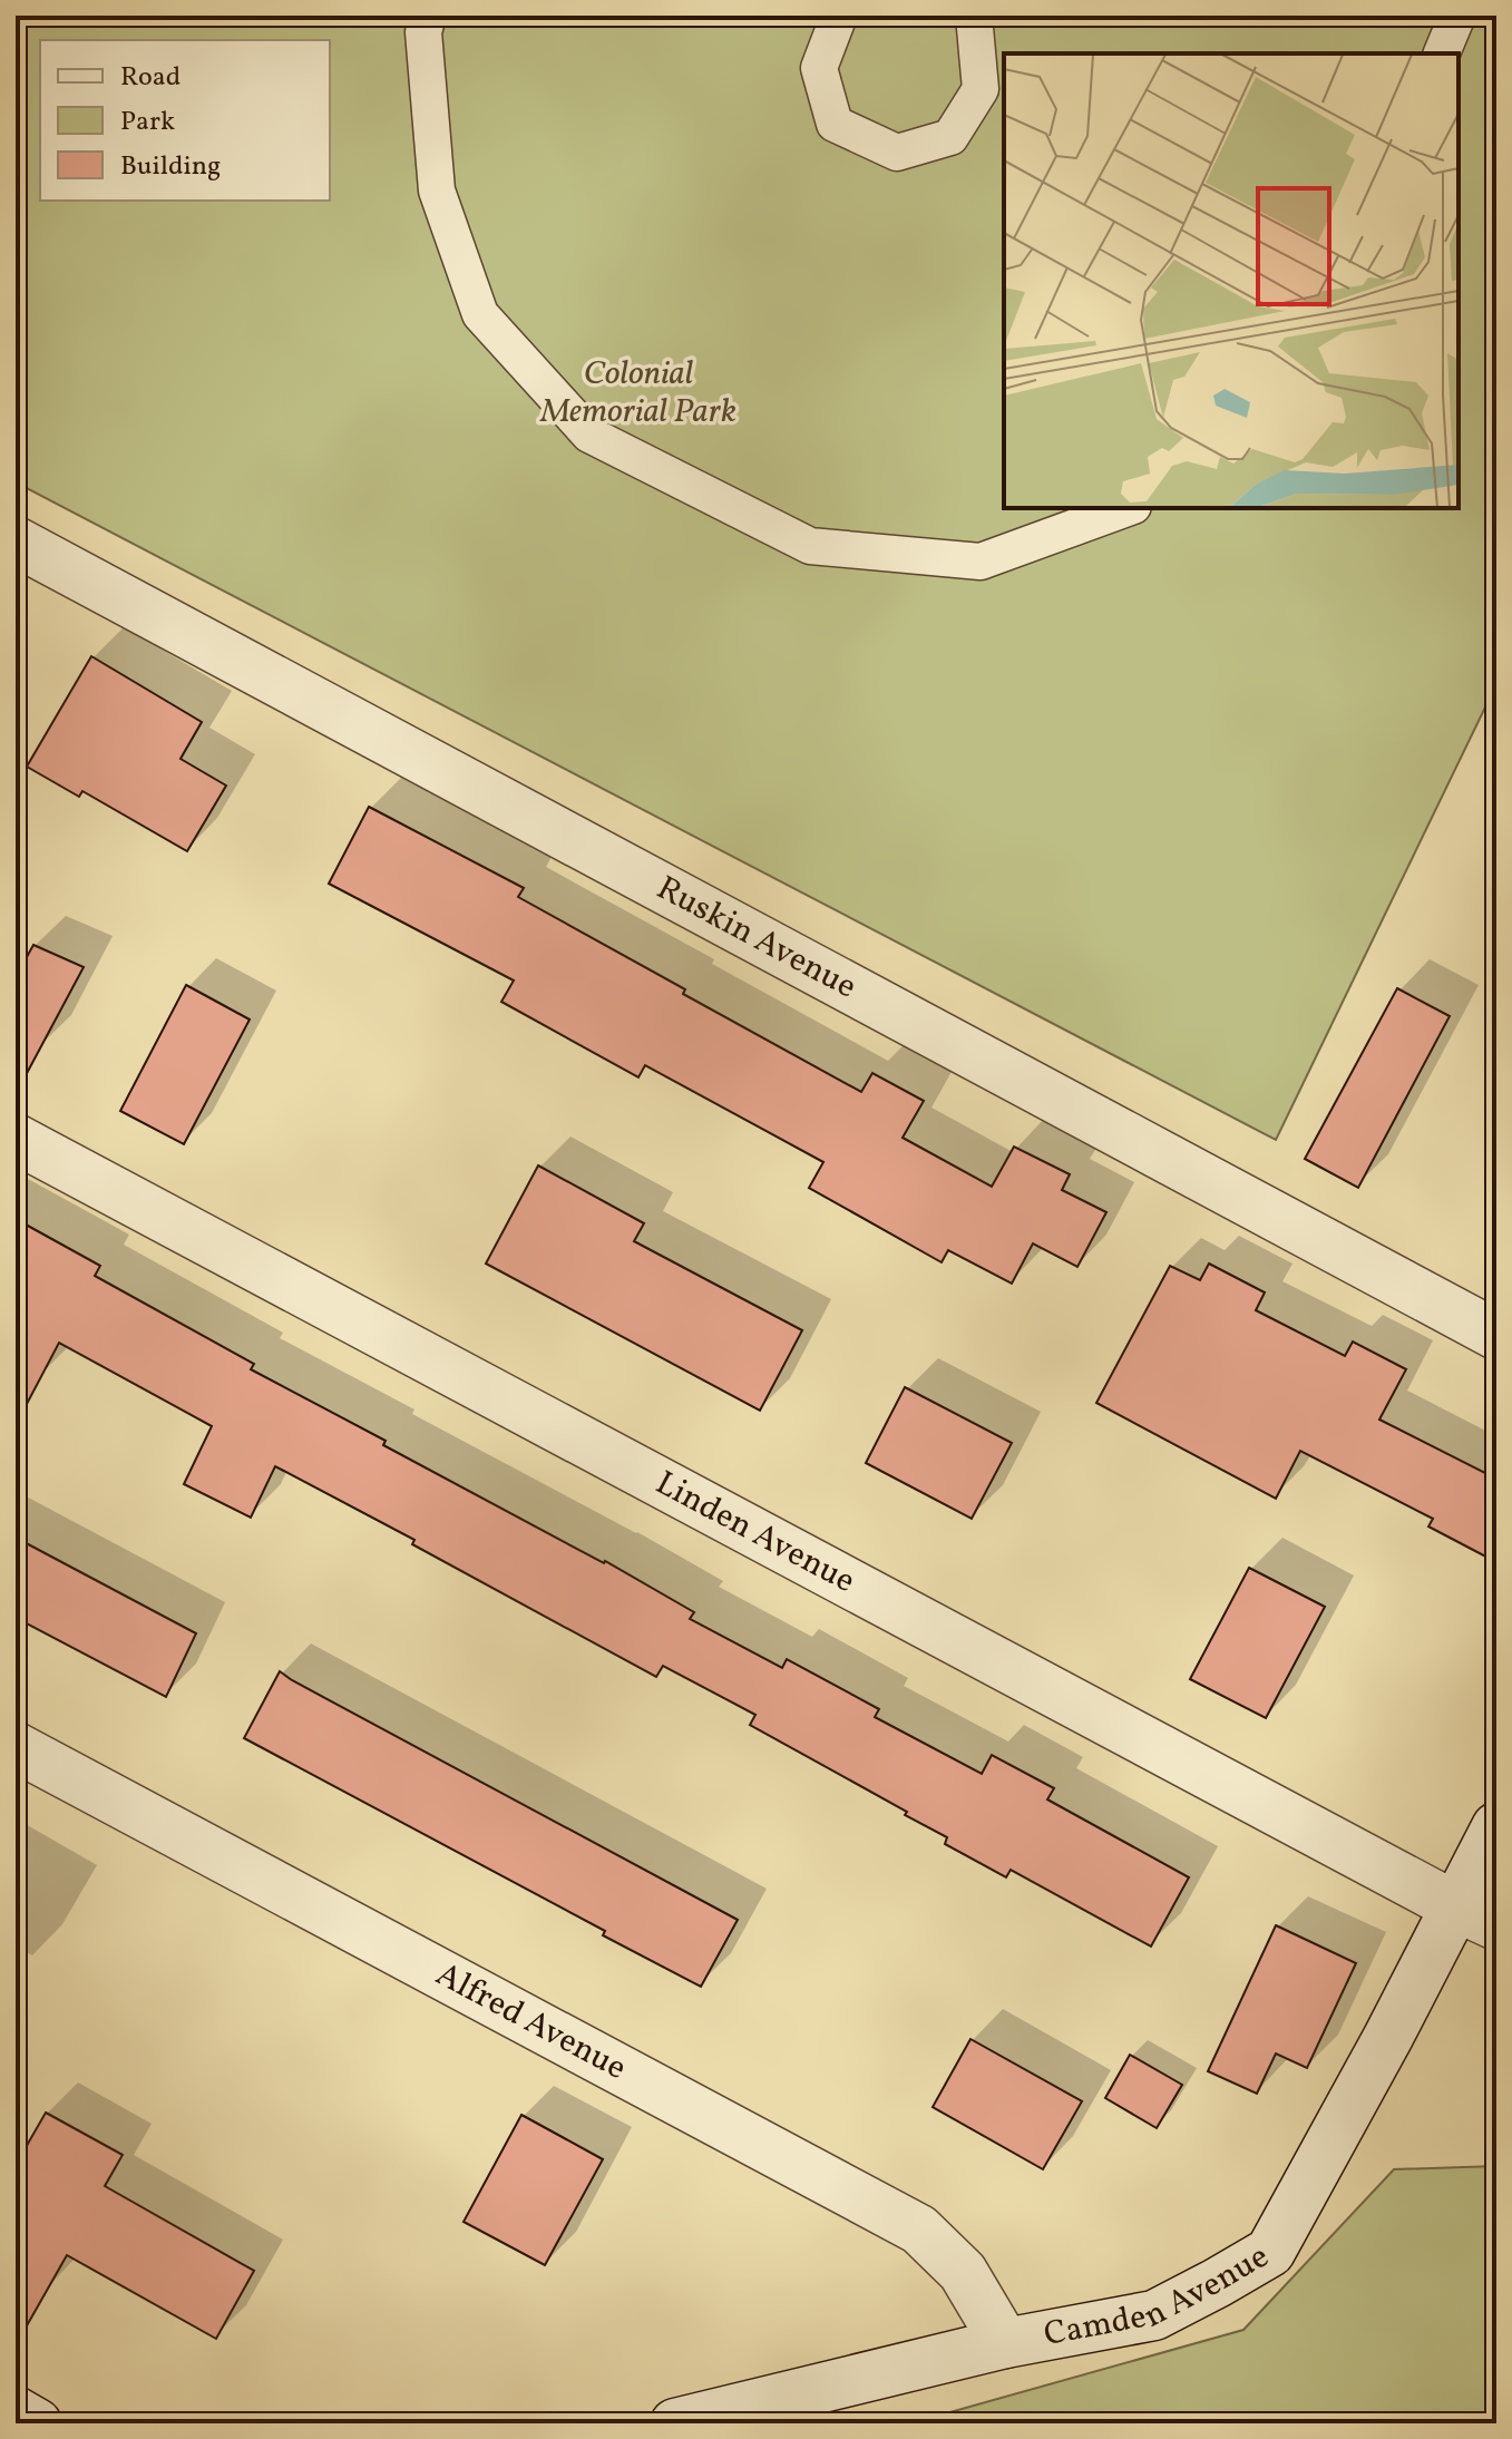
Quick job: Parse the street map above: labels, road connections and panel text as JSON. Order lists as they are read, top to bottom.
{
  "streets": {
    "street": [
      "Ruskin Avenue",
      "Linden Avenue",
      "Alfred Avenue",
      "Camden Avenue"
    ]
  },
  "crossings": [
    ["Linden Avenue", "Camden Avenue"],
    ["Alfred Avenue", "Camden Avenue"]
  ],
  "parks": ["Colonial Memorial Park"],
  "legend": ["Road", "Park", "Building"]
}
